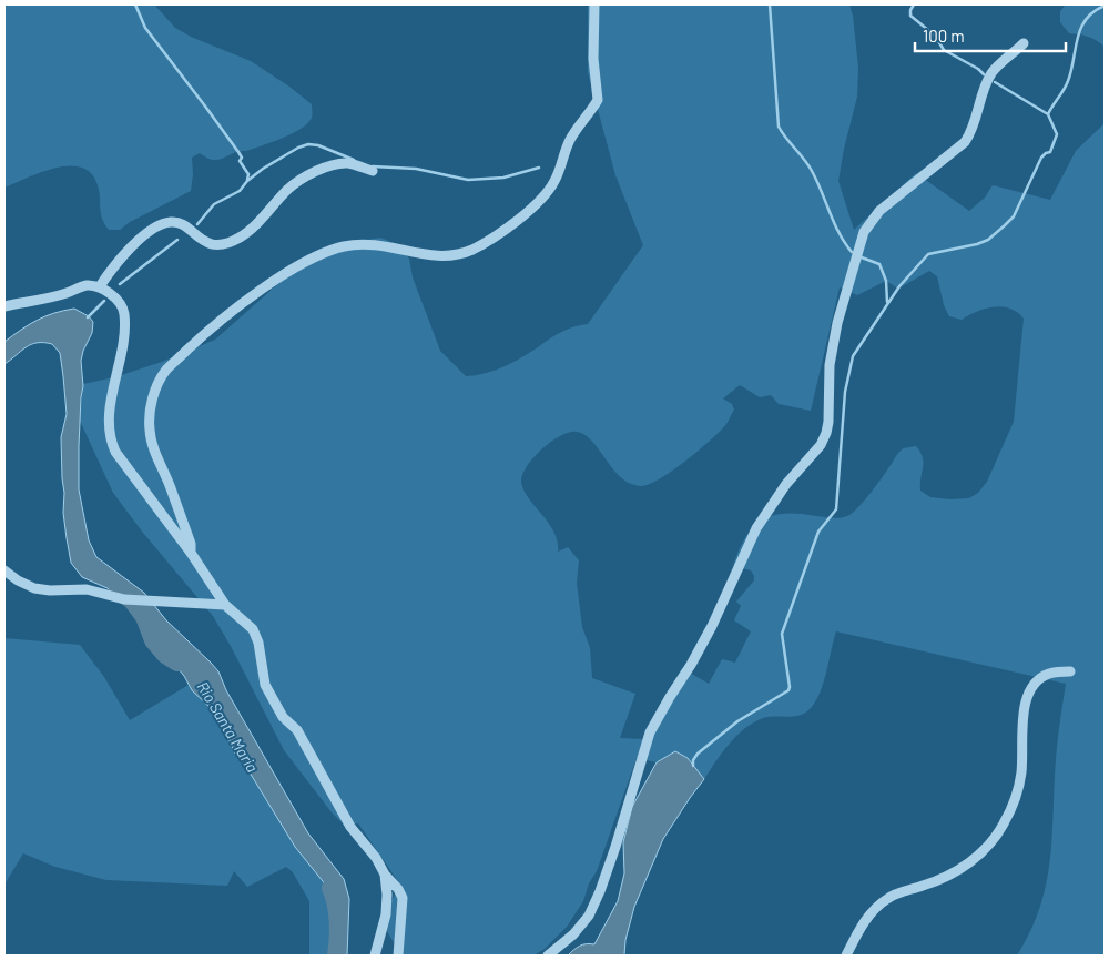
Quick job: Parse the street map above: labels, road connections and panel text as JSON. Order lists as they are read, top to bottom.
{
  "water": ["Rio Santa Maria"],
  "scale_bar": "100 m"
}
